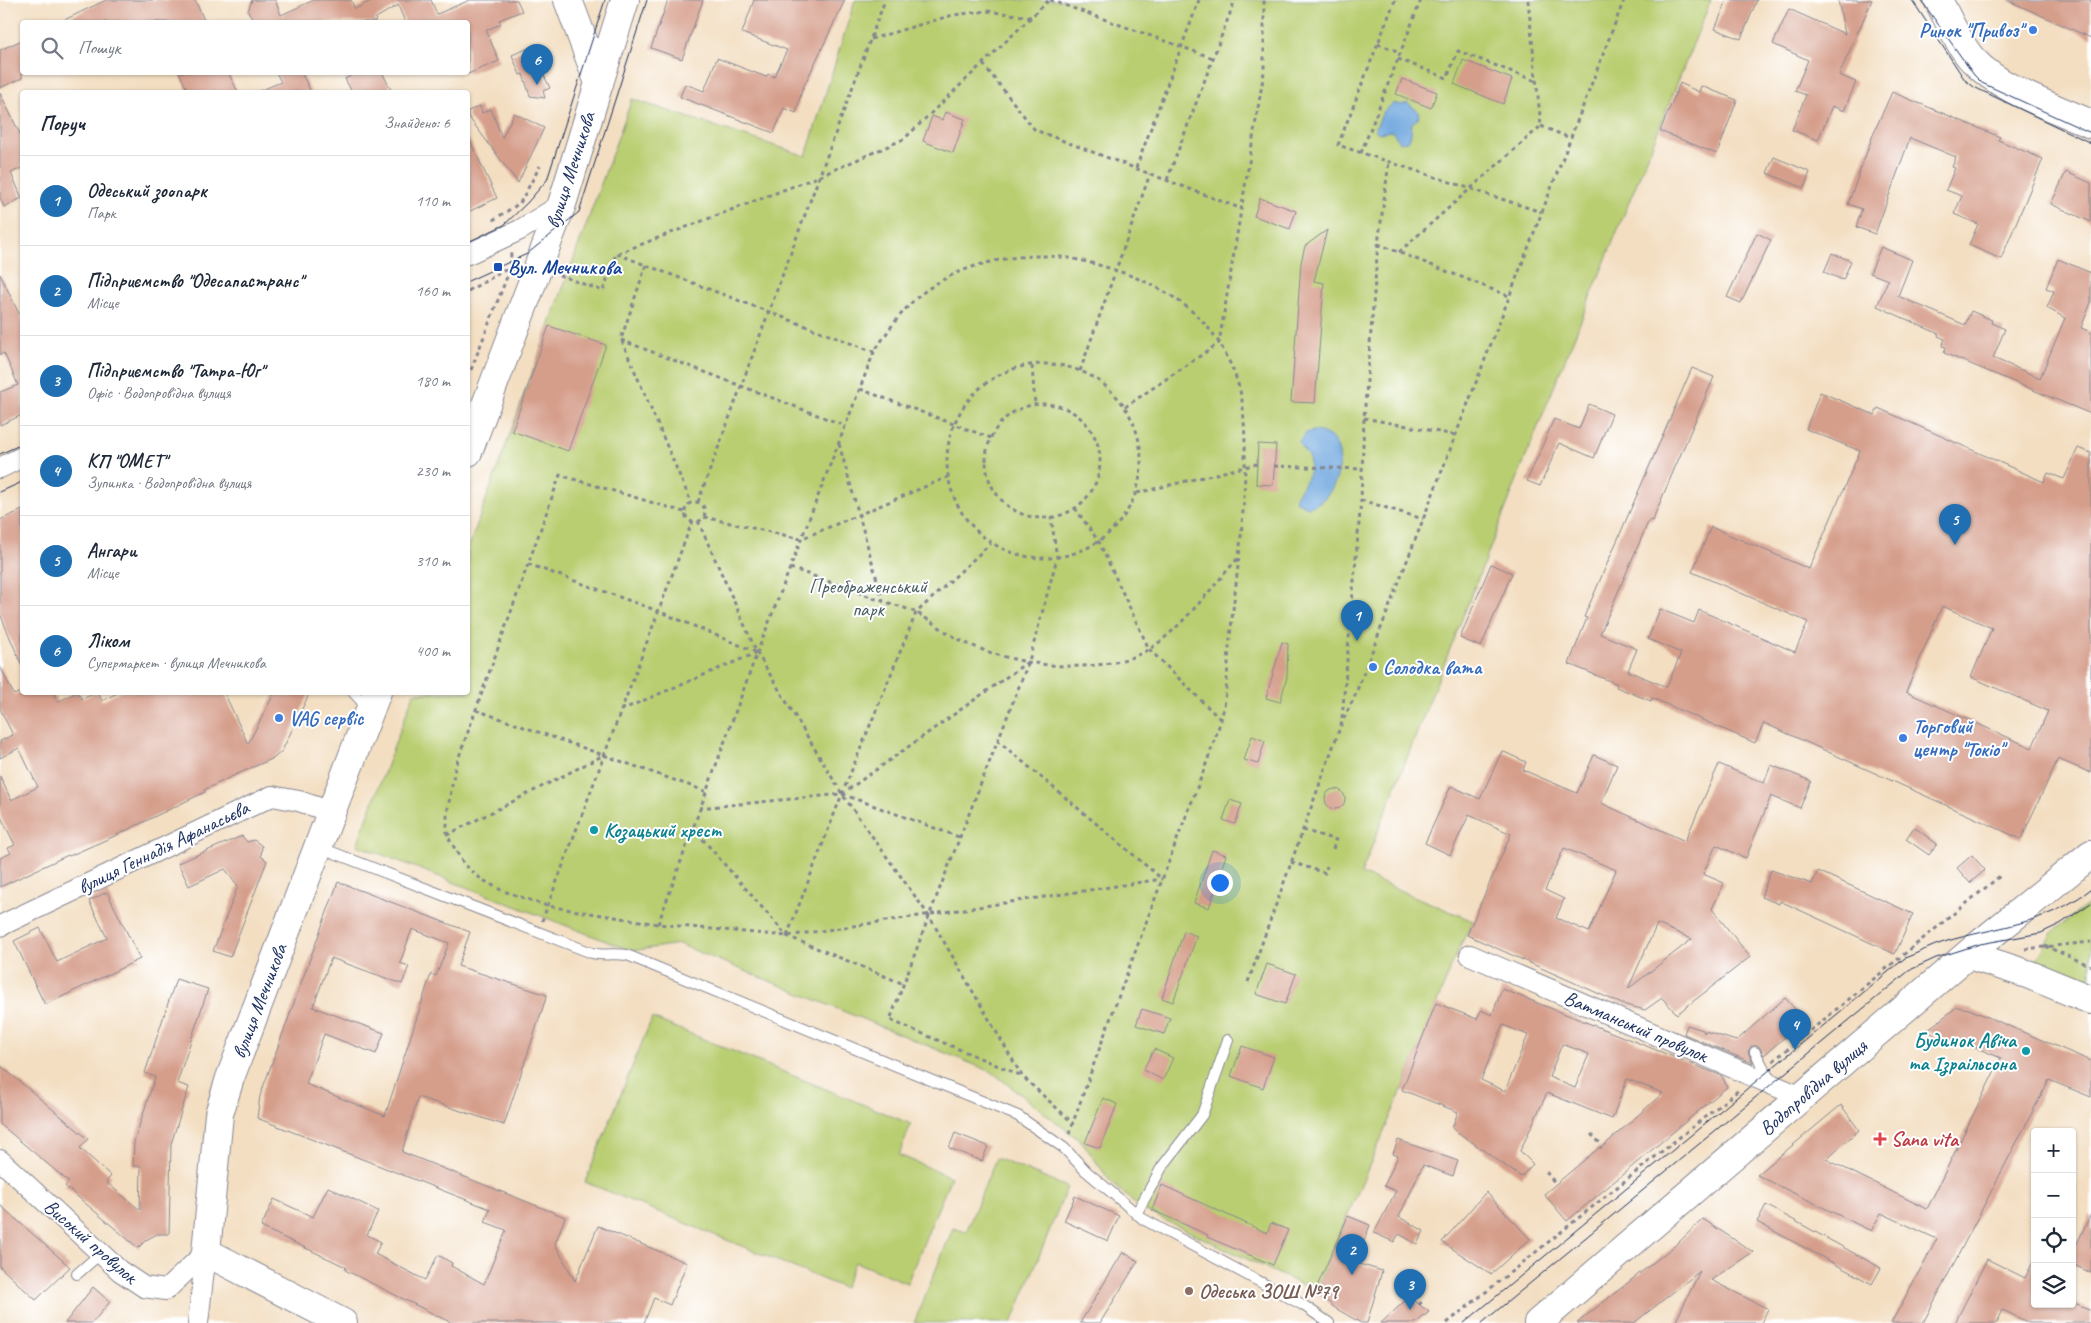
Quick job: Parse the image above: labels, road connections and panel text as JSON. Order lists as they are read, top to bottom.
{
  "streets": {
    "main road": ["вулиця Мечникова", "Водопровідна вулиця"],
    "street": ["вулиця Геннадія Афанасьєва", "Ватманський провулок", "Високий провулок"]
  },
  "crossings": [
    ["вулиця Мечникова", "вулиця Геннадія Афанасьєва"],
    ["вулиця Мечникова", "Високий провулок"],
    ["Ватманський провулок", "Водопровідна вулиця"]
  ],
  "parks": ["Преображенський парк"],
  "places": {
    "other": [
      "Ринок \"Привоз\"",
      "Солодка вата",
      "VAG сервіс",
      "Торговий центр \"Токіо\"",
      "Козацький хрест",
      "Будинок Авіча та Ізраільсона",
      "Одеська ЗОШ №79"
    ],
    "transit": ["Вул. Мечникова"],
    "health": ["Sana vita"]
  },
  "page": {
    "search": "Пошук",
    "pins": [
      "6",
      "5",
      "1",
      "4",
      "2",
      "3"
    ],
    "heading": ["Поруч", "Знайдено: 6"],
    "list": [
      {
        "mark": "1",
        "name": "Одеський зоопарк",
        "note": "Парк",
        "value": "110 m"
      },
      {
        "mark": "2",
        "name": "Підприємство \"Одесапастранс\"",
        "note": "Місце",
        "value": "160 m"
      },
      {
        "mark": "3",
        "name": "Підприємство \"Татра-Юг\"",
        "note": "Офіс · Водопровідна вулиця",
        "value": "180 m"
      },
      {
        "mark": "4",
        "name": "КП \"ОМЕТ\"",
        "note": "Зупинка · Водопровідна вулиця",
        "value": "230 m"
      },
      {
        "mark": "5",
        "name": "Ангари",
        "note": "Місце",
        "value": "310 m"
      },
      {
        "mark": "6",
        "name": "Ліком",
        "note": "Супермаркет · вулиця Мечникова",
        "value": "400 m"
      }
    ],
    "map_buttons": ["+", "−"]
  }
}
